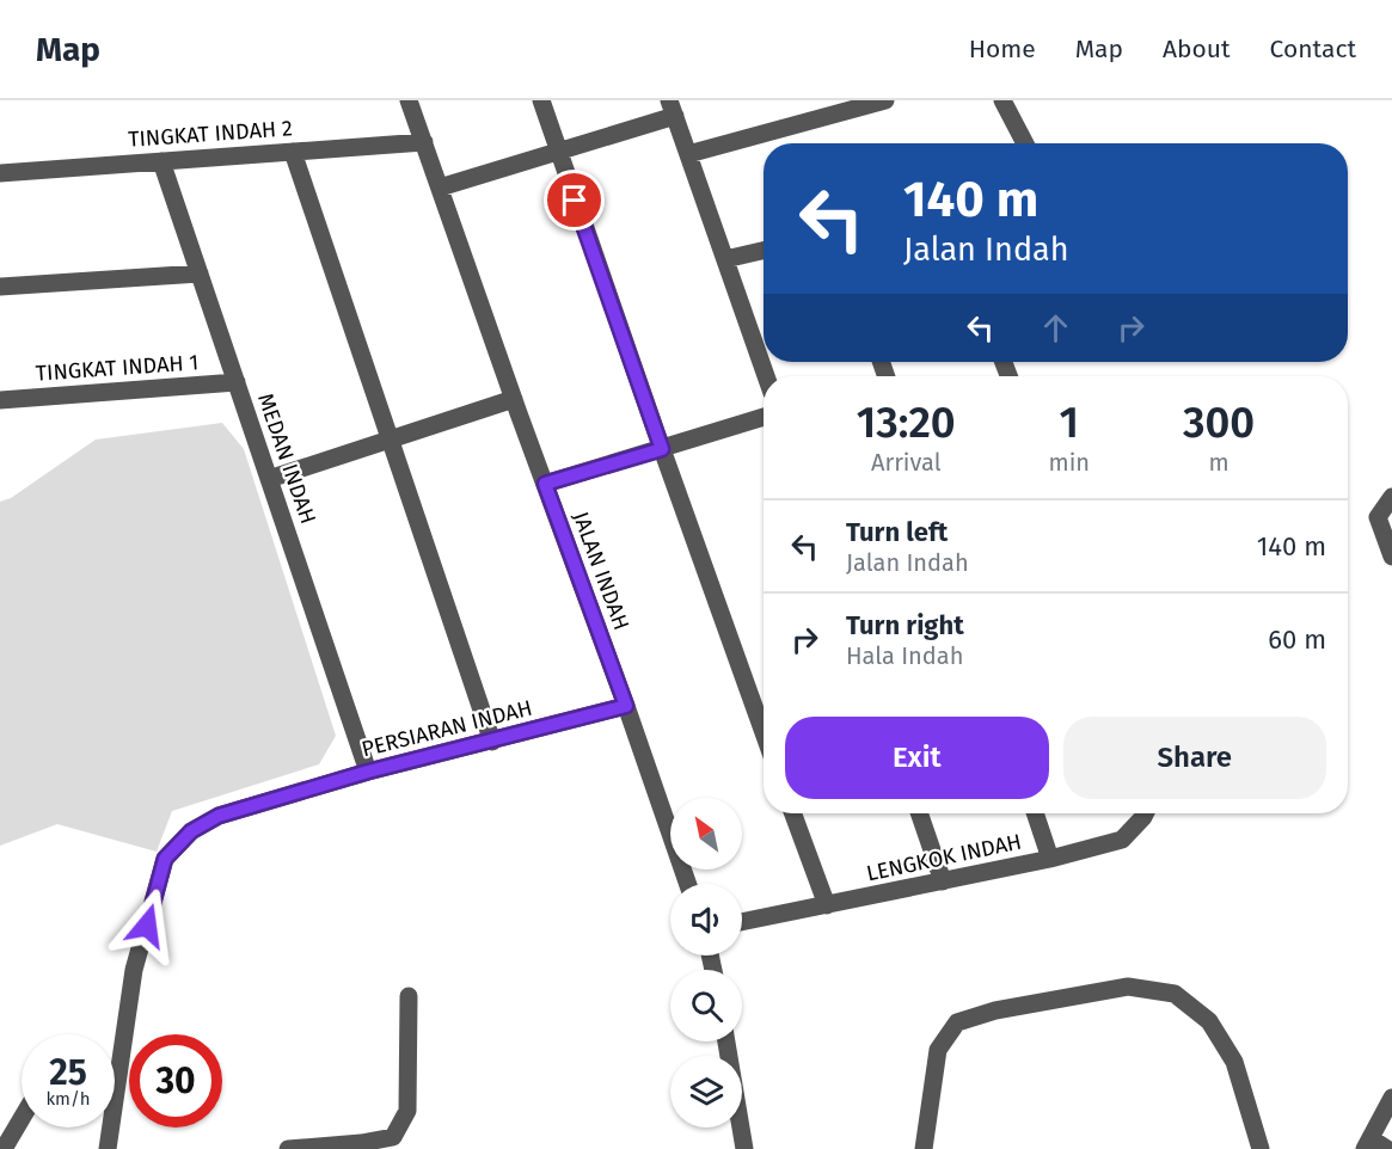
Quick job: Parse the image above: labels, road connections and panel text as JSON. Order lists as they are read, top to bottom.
{
  "streets": {
    "street": [
      "TINGKAT INDAH 2",
      "TINGKAT INDAH 1",
      "MEDAN INDAH",
      "JALAN INDAH",
      "PERSIARAN INDAH",
      "LENGKOK INDAH"
    ]
  },
  "crossings": [
    ["TINGKAT INDAH 2", "MEDAN INDAH"],
    ["TINGKAT INDAH 2", "JALAN INDAH"],
    ["TINGKAT INDAH 1", "MEDAN INDAH"],
    ["MEDAN INDAH", "PERSIARAN INDAH"],
    ["JALAN INDAH", "PERSIARAN INDAH"]
  ],
  "north": "top left",
  "page": {
    "header": "Map",
    "nav": [
      "Home",
      "Map",
      "About",
      "Contact"
    ],
    "turn": ["140 m", "Jalan Indah"],
    "eta": [
      "13:20",
      "Arrival",
      "1",
      "min",
      "300",
      "m"
    ],
    "list": [
      {
        "name": "Turn left",
        "note": "Jalan Indah",
        "value": "140 m"
      },
      {
        "name": "Turn right",
        "note": "Hala Indah",
        "value": "60 m"
      }
    ],
    "buttons": ["Exit", "Share"],
    "speed": "25 km/h",
    "limit": "30"
  }
}
